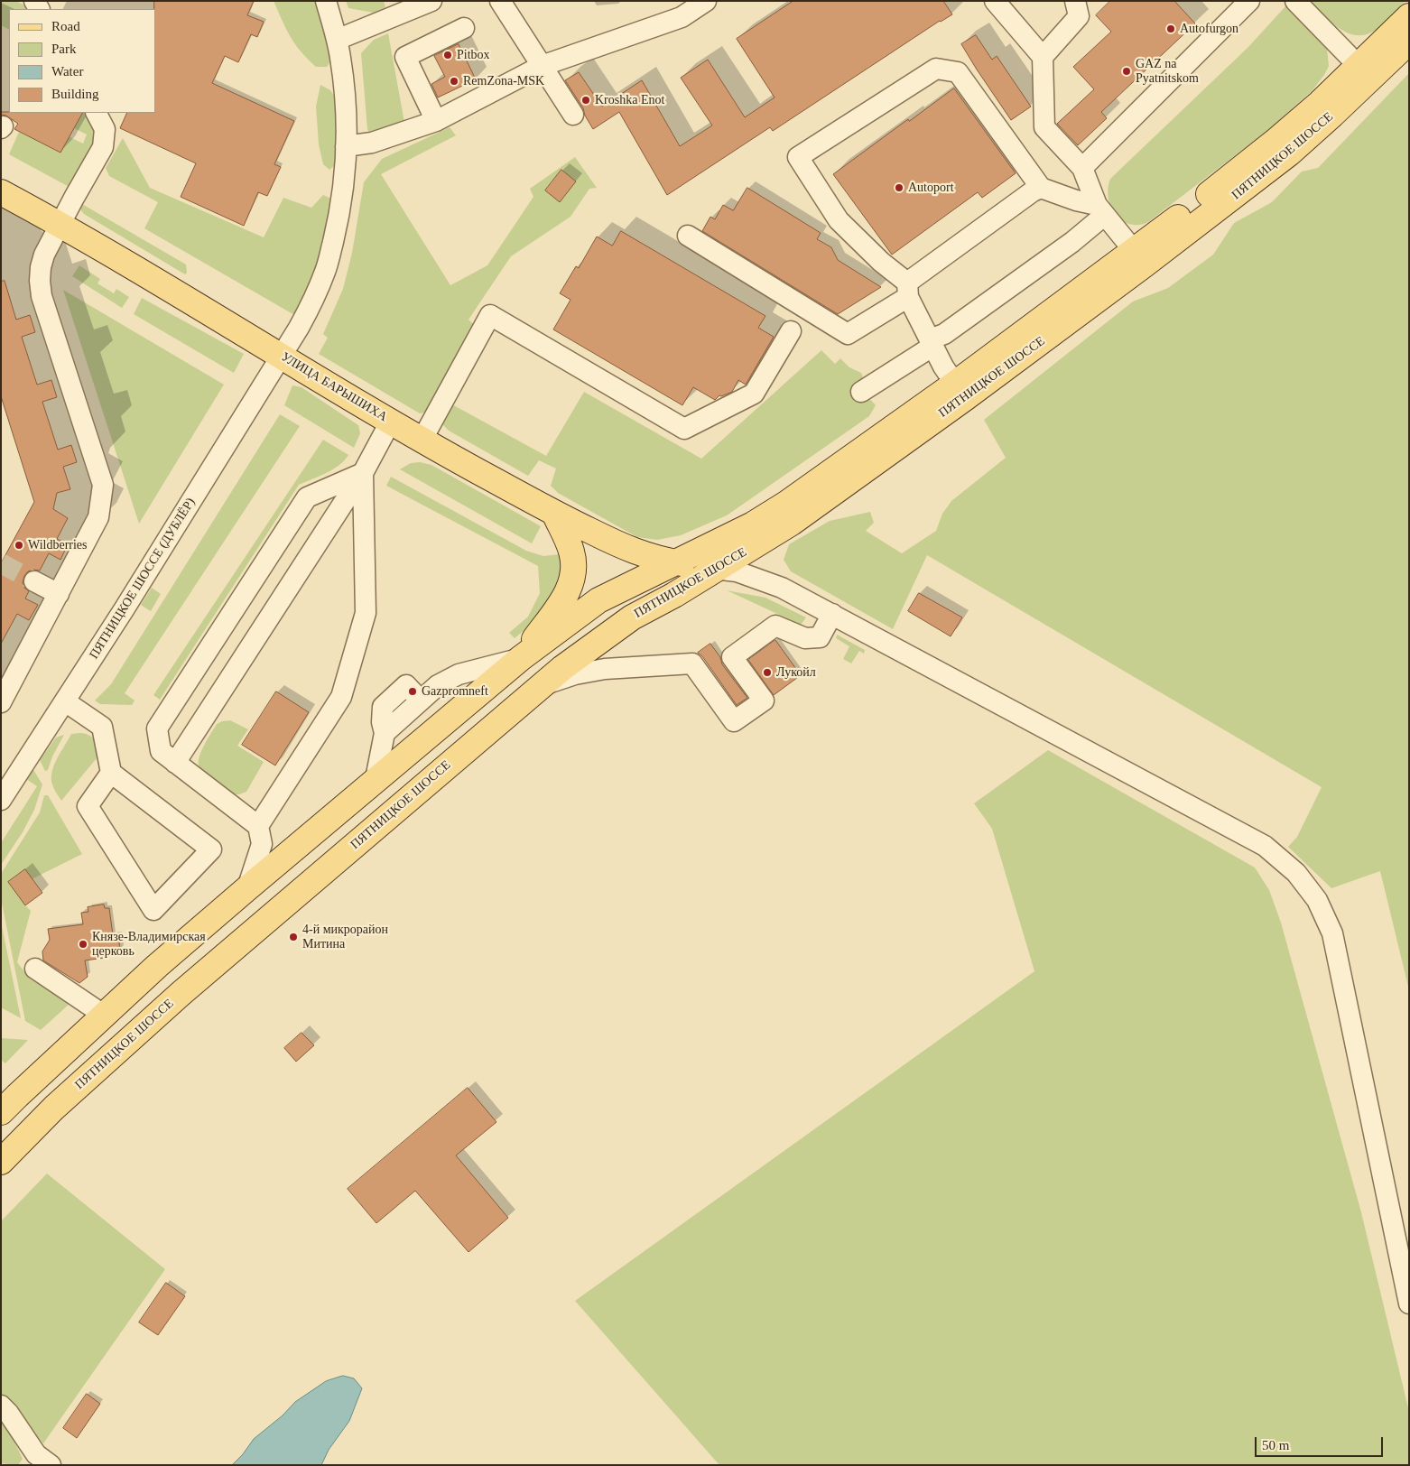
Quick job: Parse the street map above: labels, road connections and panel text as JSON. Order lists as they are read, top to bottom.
{
  "streets": {
    "main road": ["ПЯТНИЦКОЕ ШОССЕ", "УЛИЦА БАРЫШИХА"],
    "street": ["ПЯТНИЦКОЕ ШОССЕ (ДУБЛЁР)"]
  },
  "crossings": [
    ["ПЯТНИЦКОЕ ШОССЕ", "УЛИЦА БАРЫШИХА"],
    ["УЛИЦА БАРЫШИХА", "ПЯТНИЦКОЕ ШОССЕ (ДУБЛЁР)"]
  ],
  "places": [
    "Autofurgon",
    "Pitbox",
    "GAZ na Pyatnitskom",
    "RemZona-MSK",
    "Kroshka Enot",
    "Autoport",
    "Wildberries",
    "Лукойл",
    "Gazpromneft",
    "4-й микрорайон Митина",
    "Князе-Владимирская церковь"
  ],
  "legend": [
    "Road",
    "Park",
    "Water",
    "Building"
  ],
  "scale_bar": "50 m"
}
